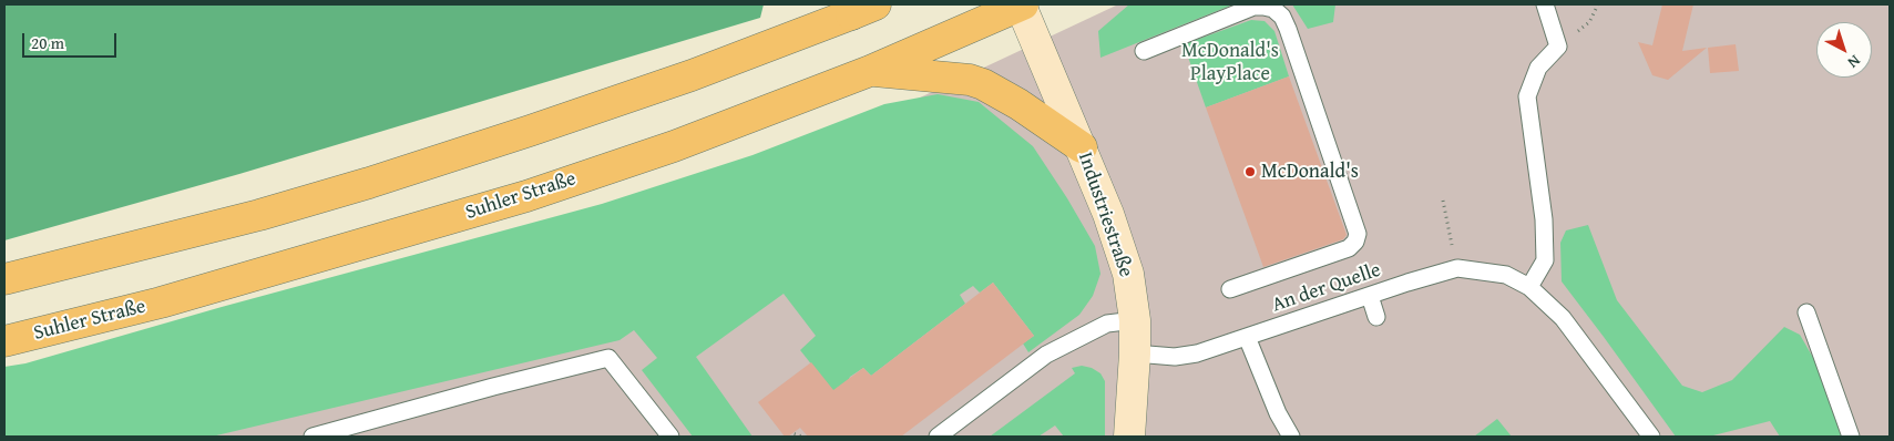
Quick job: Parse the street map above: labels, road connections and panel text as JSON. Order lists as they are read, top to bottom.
{
  "streets": {
    "main road": ["Suhler Straße"],
    "street": ["Industriestraße"],
    "lane": ["An der Quelle"]
  },
  "crossings": [
    ["Suhler Straße", "Industriestraße"],
    ["Industriestraße", "An der Quelle"]
  ],
  "parks": ["McDonald's PlayPlace"],
  "places": ["McDonald's"],
  "scale_bar": "20 m",
  "north": "bottom right"
}
